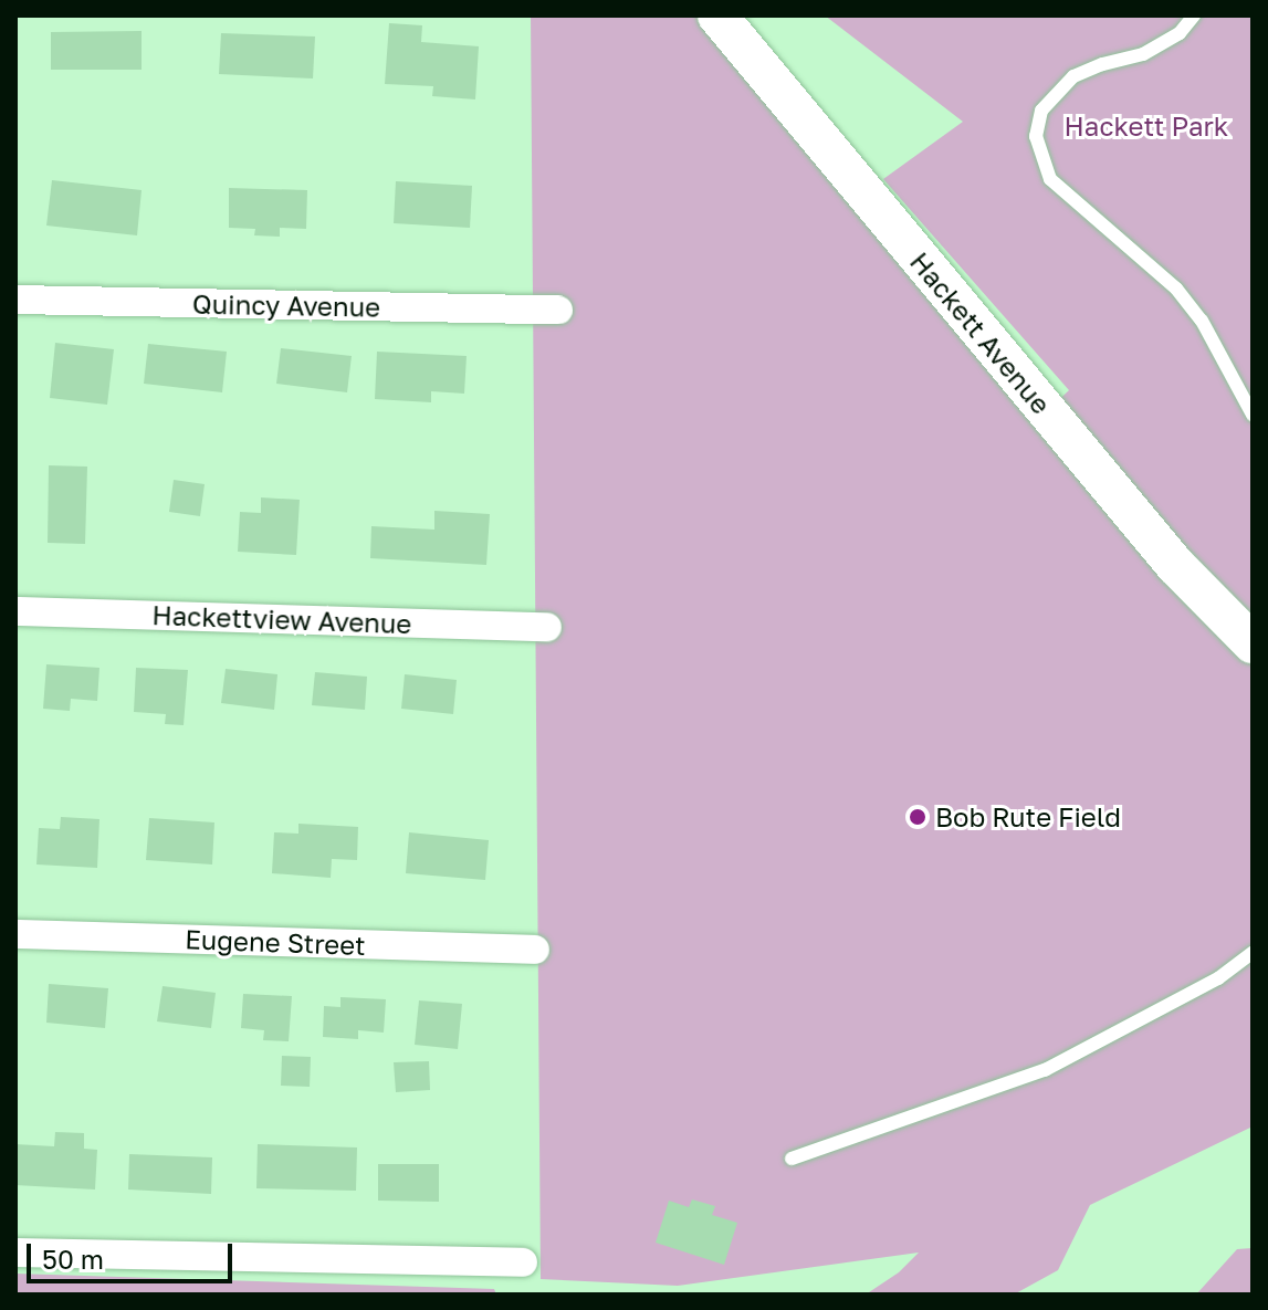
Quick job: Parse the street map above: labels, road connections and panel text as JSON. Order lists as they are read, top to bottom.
{
  "streets": {
    "main road": ["Hackett Avenue"],
    "street": ["Quincy Avenue", "Hackettview Avenue", "Eugene Street"]
  },
  "parks": ["Hackett Park"],
  "places": ["Bob Rute Field"],
  "scale_bar": "50 m"
}
